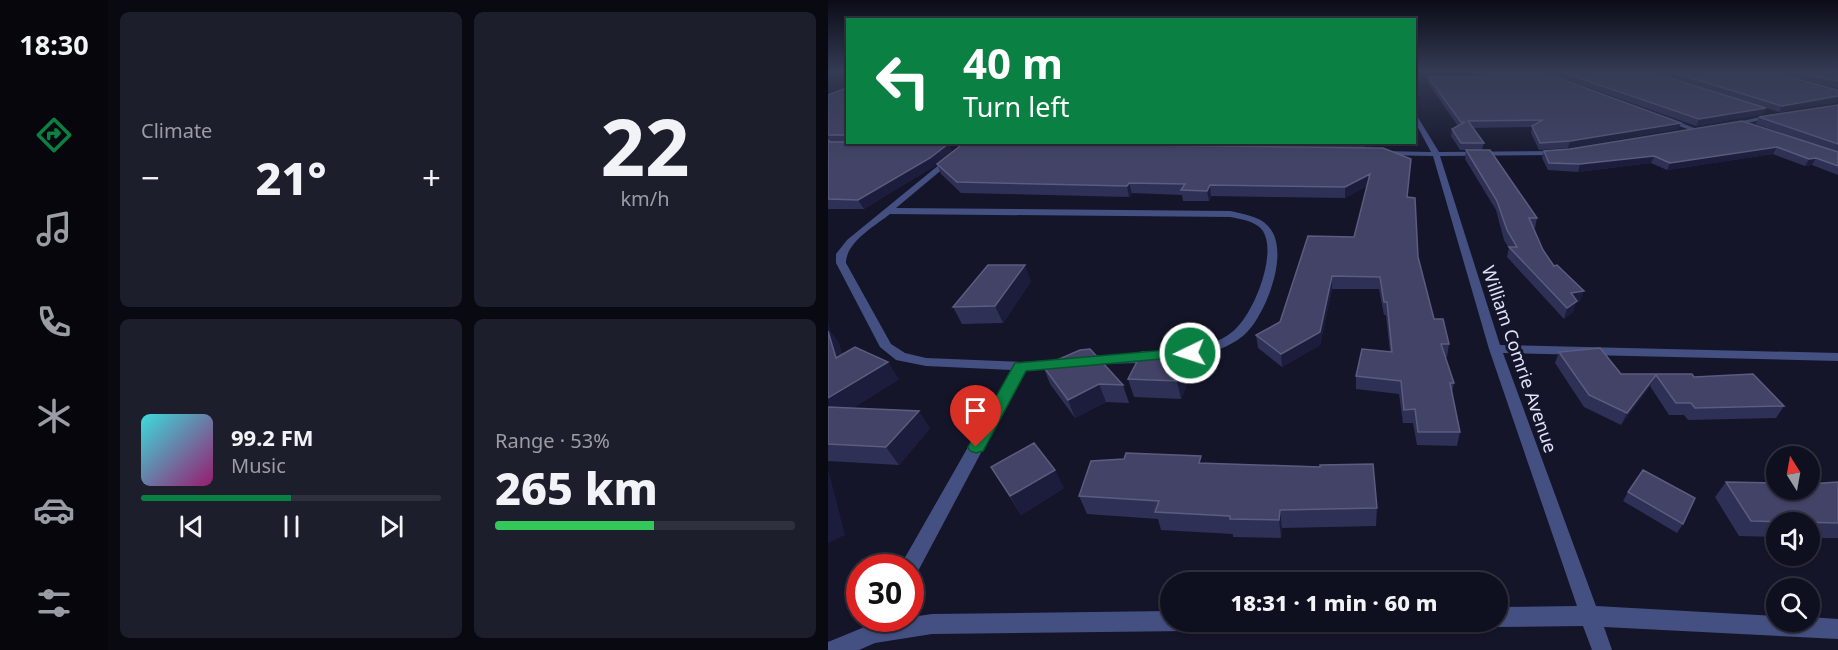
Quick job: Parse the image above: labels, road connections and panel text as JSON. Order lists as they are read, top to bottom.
{
  "streets": {
    "street": ["William Comrie Avenue"]
  },
  "north": "top",
  "page": {
    "tabs": "18:30",
    "tile": [
      "Climate",
      ["22", "km/h"],
      ["Range · 53%", "265 km"]
    ],
    "turn": ["40 m", "Turn left"],
    "heat": ["−", "21°", "+"],
    "song": ["99.2 FM", "Music"],
    "limit": "30",
    "trip": "18:31 · 1 min · 60 m"
  }
}
